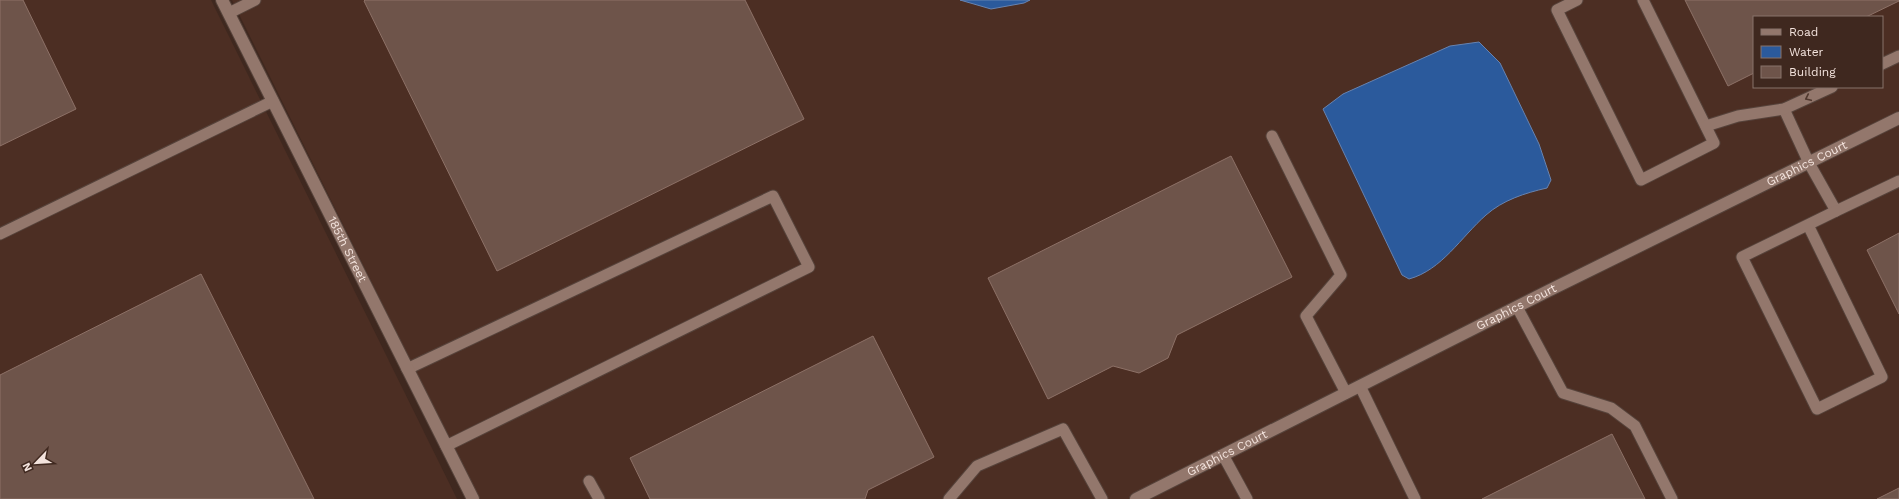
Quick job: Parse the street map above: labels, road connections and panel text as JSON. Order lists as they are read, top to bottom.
{
  "streets": {
    "street": ["Graphics Court", "185th Street"]
  },
  "legend": ["Road", "Water", "Building"],
  "north": "bottom left"
}
